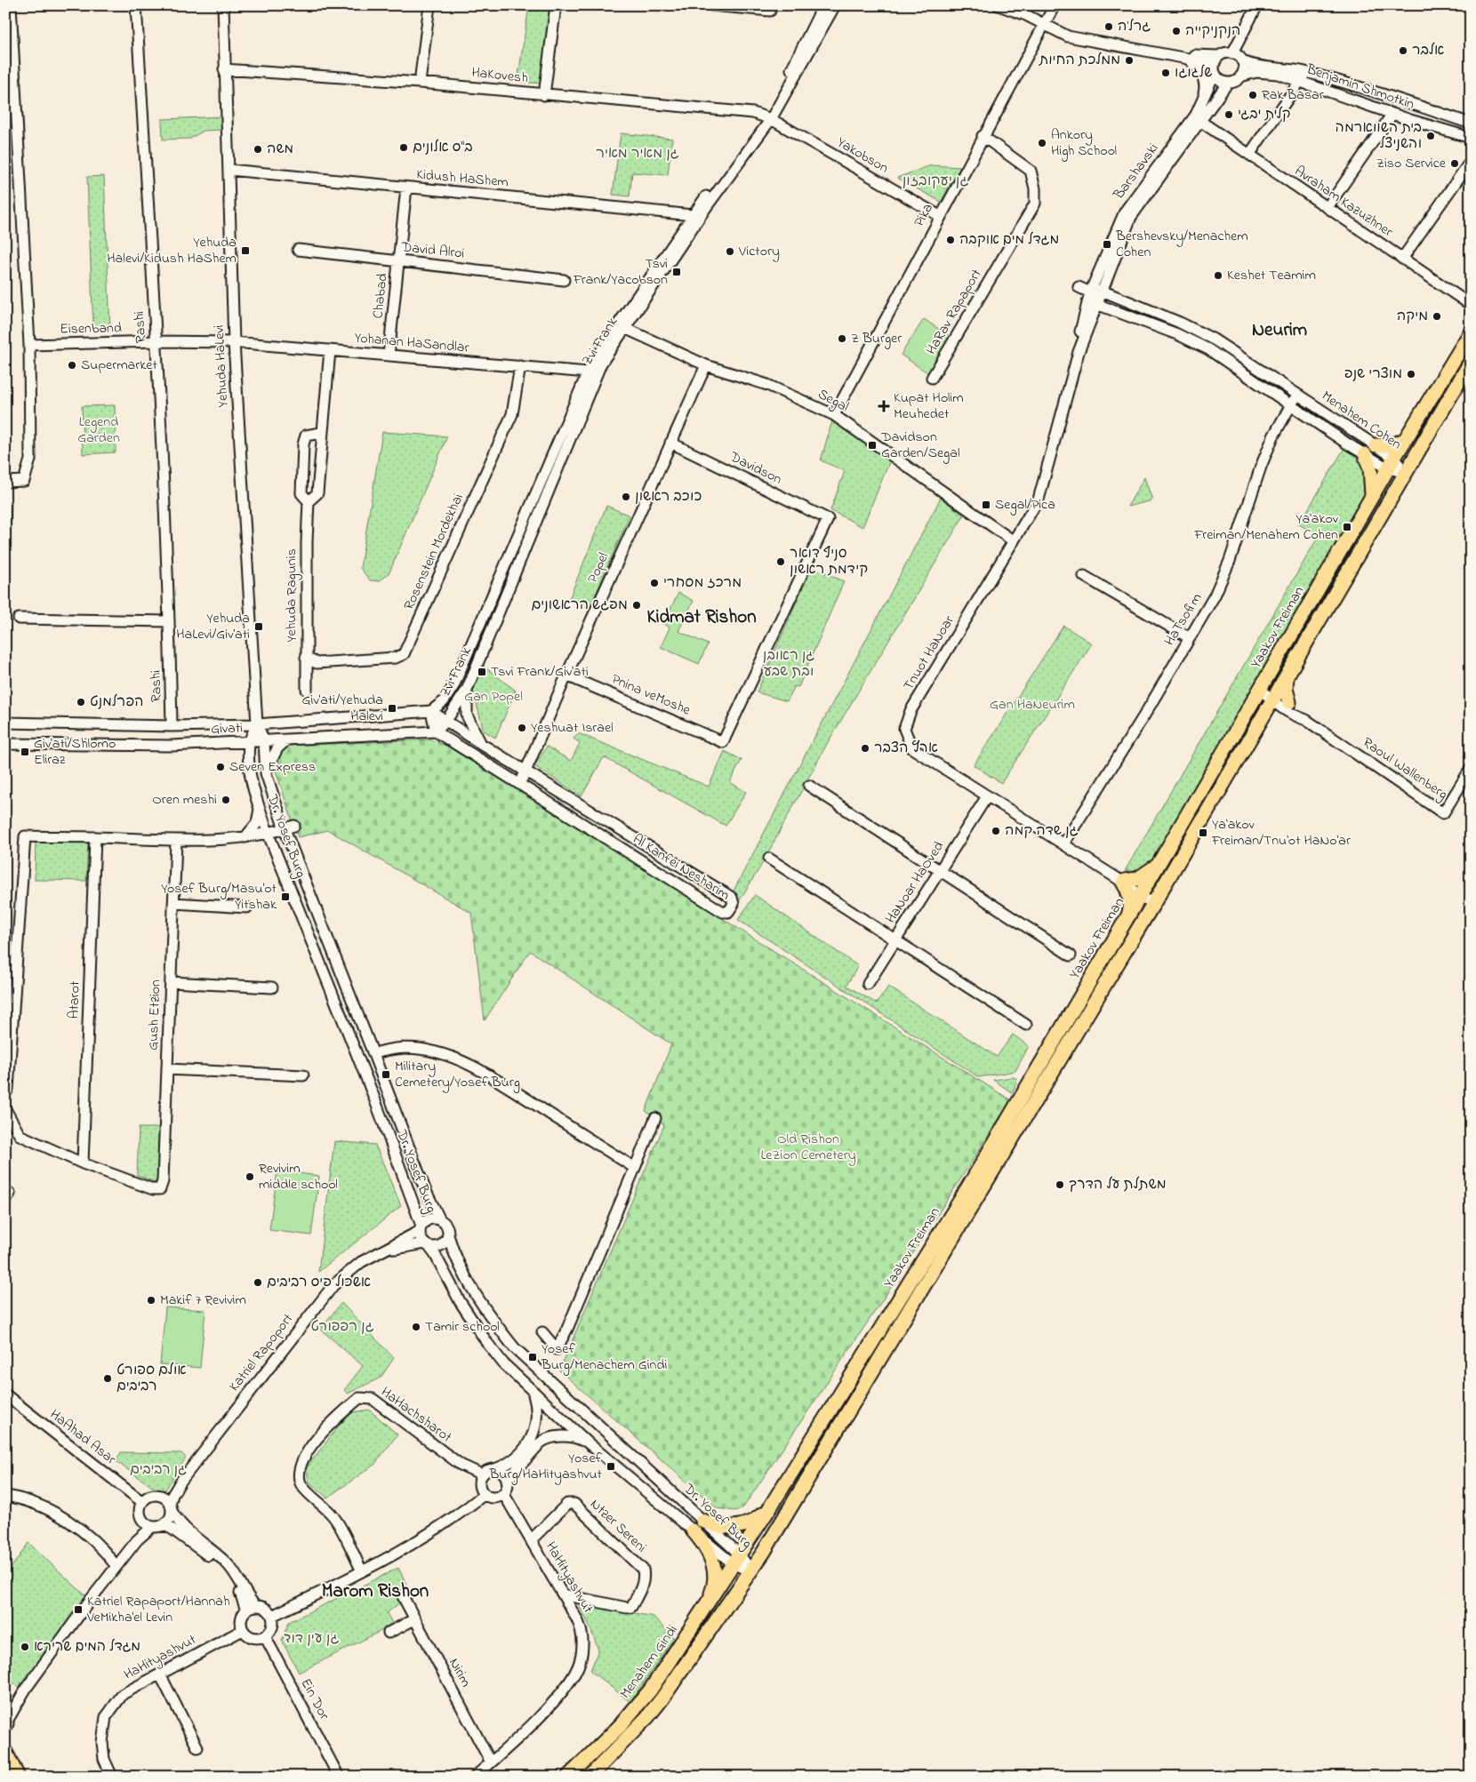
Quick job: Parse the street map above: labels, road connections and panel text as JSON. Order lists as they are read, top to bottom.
{
  "streets": {
    "main road": ["Yaakov Freiman", "Menahem Gindi"],
    "street": [
      "HaKovesh",
      "Benjamin Shmotkin",
      "Yakobson",
      "Barshavski",
      "Kidush HaShem",
      "Avraham Kazuzhner",
      "Pika",
      "David Alroi",
      "Chabad",
      "HaRav Rapaport",
      "Rashi",
      "Eisenband",
      "Zvi Frank",
      "Yohanan HaSandlar",
      "Yehuda HaLevi",
      "Segal",
      "Menahem Cohen",
      "Davidson",
      "Rosenstein Mordekhai",
      "Popel",
      "Yehuda Ragunis",
      "HaTsofim",
      "Tnuot HaNoar",
      "Pnina veMoshe",
      "Givati",
      "Raoul Wallenberg",
      "Dr. Yosef Burg",
      "Al Kanfei Nesharim",
      "HaNoar HaOved",
      "Atarot",
      "Gush Etzion",
      "Katriel Rapoport",
      "HaHachsharot",
      "HaAhad Asar",
      "Ntzer Sereni",
      "HaHityashvut",
      "Nirim",
      "Ein Dor"
    ]
  },
  "crossings": [
    ["HaKovesh", "Yakobson"],
    ["HaKovesh", "Zvi Frank"],
    ["HaKovesh", "Yehuda HaLevi"],
    ["Benjamin Shmotkin", "Barshavski"],
    ["Yakobson", "Pika"],
    ["Yakobson", "Zvi Frank"],
    ["Barshavski", "Avraham Kazuzhner"],
    ["Barshavski", "Menahem Cohen"],
    ["Barshavski", "Tnuot HaNoar"],
    ["Kidush HaShem", "Chabad"],
    ["Kidush HaShem", "Zvi Frank"],
    ["Kidush HaShem", "Yehuda HaLevi"],
    ["Pika", "HaRav Rapaport"],
    ["Pika", "Segal"],
    ["David Alroi", "Chabad"],
    ["Chabad", "Yohanan HaSandlar"],
    ["Rashi", "Eisenband"],
    ["Rashi", "Givati"],
    ["Eisenband", "Yohanan HaSandlar"],
    ["Eisenband", "Yehuda HaLevi"],
    ["Zvi Frank", "Yohanan HaSandlar"],
    ["Zvi Frank", "Segal"],
    ["Zvi Frank", "Givati"],
    ["Zvi Frank", "Al Kanfei Nesharim"],
    ["Yohanan HaSandlar", "Yehuda HaLevi"],
    ["Yohanan HaSandlar", "Rosenstein Mordekhai"],
    ["Yohanan HaSandlar", "Yehuda Ragunis"],
    ["Yehuda HaLevi", "Givati"],
    ["Yehuda HaLevi", "Dr. Yosef Burg"],
    ["Segal", "Popel"],
    ["Segal", "Tnuot HaNoar"],
    ["Menahem Cohen", "HaTsofim"],
    ["Menahem Cohen", "Yaakov Freiman"],
    ["Menahem Cohen", "Tnuot HaNoar"],
    ["Davidson", "Popel"],
    ["Davidson", "Pnina veMoshe"],
    ["Rosenstein Mordekhai", "Yehuda Ragunis"],
    ["Popel", "Pnina veMoshe"],
    ["Popel", "Al Kanfei Nesharim"],
    ["HaTsofim", "Tnuot HaNoar"],
    ["Yaakov Freiman", "Tnuot HaNoar"],
    ["Yaakov Freiman", "Raoul Wallenberg"],
    ["Yaakov Freiman", "Dr. Yosef Burg"],
    ["Yaakov Freiman", "Menahem Gindi"],
    ["Tnuot HaNoar", "HaNoar HaOved"],
    ["Givati", "Dr. Yosef Burg"],
    ["Givati", "Al Kanfei Nesharim"],
    ["Dr. Yosef Burg", "Katriel Rapoport"],
    ["Dr. Yosef Burg", "Menahem Gindi"],
    ["Atarot", "Gush Etzion"],
    ["Katriel Rapoport", "HaAhad Asar"],
    ["HaHachsharot", "HaHityashvut"],
    ["Ntzer Sereni", "HaHityashvut"],
    ["HaHityashvut", "Nirim"],
    ["HaHityashvut", "Ein Dor"]
  ],
  "districts": ["Neurim", "Kidmat Rishon", "Marom Rishon"],
  "parks": [
    "גן מאיר מאיר",
    "גן יעקובזון",
    "Legend Garden",
    "גן ראובן ובת שבע",
    "Gan Popel",
    "Gan HaNeurim",
    "Old Rishon LeZion Cemetery",
    "גן רפפורט",
    "גן רביבים",
    "גן עין דוד"
  ],
  "places": {
    "other": [
      "גרל'ה",
      "הנקניקייה",
      "אלבר",
      "ממלכת החיות",
      "שלגוגו",
      "Rak Basar",
      "קלית יבגי",
      "בית השווארמה והשניצל",
      "Ankory High School",
      "ב\"ס אלונים",
      "משה",
      "Ziso Service",
      "מגדל מים אוקבה",
      "Victory",
      "Keshet Teamim",
      "מיקה",
      "Z Burger",
      "Supermarket",
      "מוצרי שנפ",
      "כוכב ראשון",
      "סניף דואר קידמת ראשון",
      "מרכז מסחרי",
      "מפגש הראשונים",
      "הפרלמנט",
      "Yeshuat Israel",
      "ארץ הצבר",
      "Seven Express",
      "Oren meshi",
      "גן שדה קמה",
      "Revivim middle school",
      "משתלת על הדרך",
      "אשכול פיס רביבים",
      "Makif 7 Revivim",
      "Tamir school",
      "אולם ספורט רביבים",
      "מגדל המים שרירא"
    ],
    "transit": [
      "Bershevsky/Menachem Cohen",
      "Yehuda Halevi/Kidush HaShem",
      "Tsvi Frank/Yacobson",
      "Davidson Garden/Segal",
      "Segal/Pica",
      "Ya'akov Freiman/Menahem Cohen",
      "Yehuda HaLevi/Giv'ati",
      "Tsvi Frank/Giv'ati",
      "Giv'ati/Yehuda Halevi",
      "Giv'ati/Shlomo Eliraz",
      "Ya'akov Freiman/Tnu'ot HaNo'ar",
      "Yosef Burg/Masu'ot Yitshak",
      "Military Cemetery/Yosef Burg",
      "Yosef Burg/Menachem Gindi",
      "Yosef Burg/HaHityashvut",
      "Katriel Rapaport/Hannah VeMikha'el Levin"
    ],
    "health": ["Kupat Holim Meuhedet"]
  }
}
